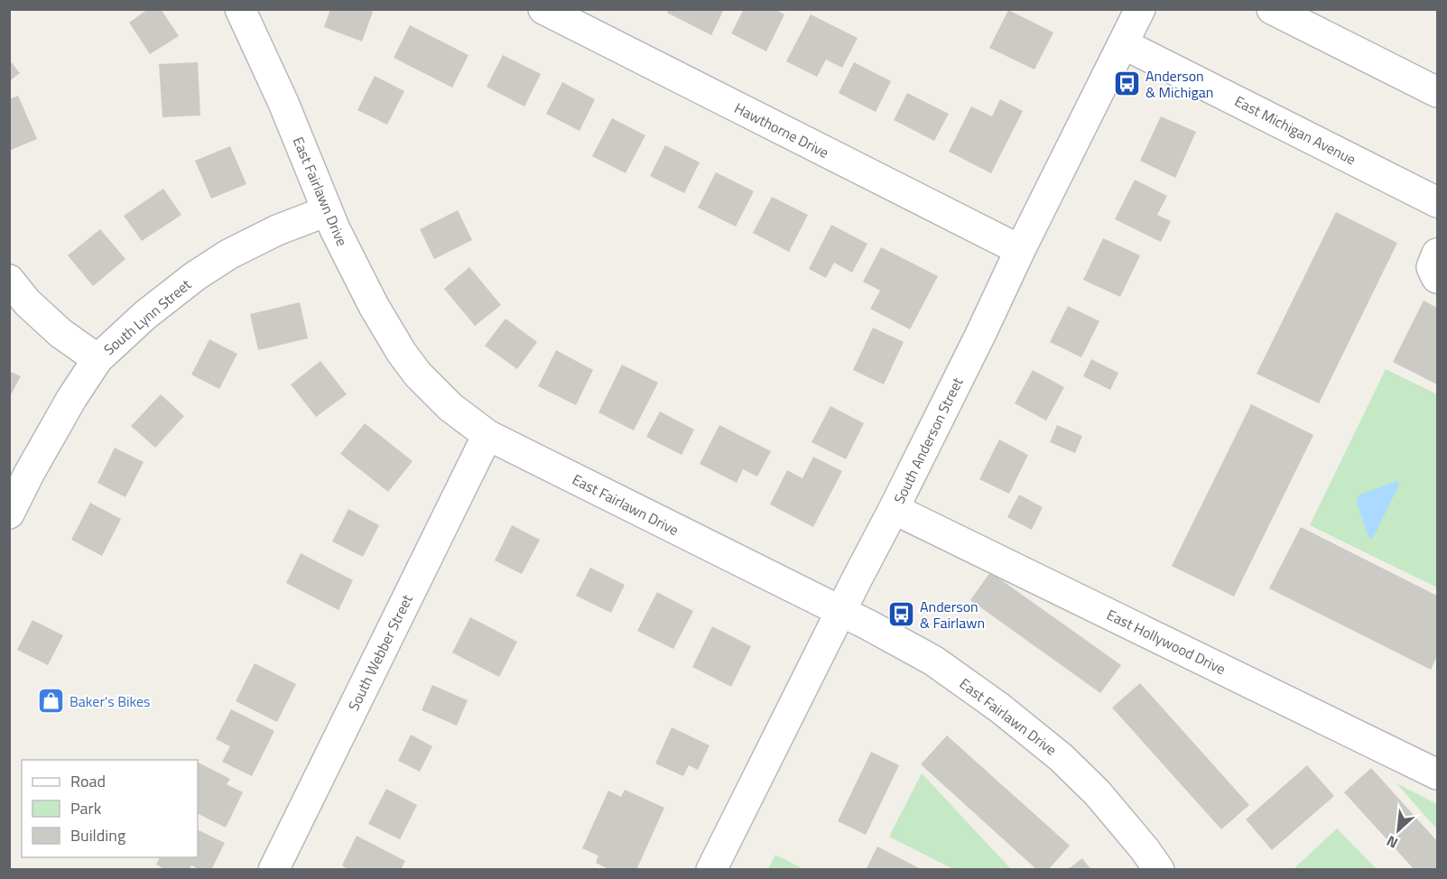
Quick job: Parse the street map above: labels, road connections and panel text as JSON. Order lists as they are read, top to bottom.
{
  "streets": {
    "street": [
      "Hawthorne Drive",
      "East Michigan Avenue",
      "East Fairlawn Drive",
      "South Lynn Street",
      "South Anderson Street",
      "East Hollywood Drive",
      "South Webber Street"
    ]
  },
  "crossings": [
    ["Hawthorne Drive", "South Anderson Street"],
    ["East Michigan Avenue", "South Anderson Street"],
    ["East Fairlawn Drive", "South Lynn Street"],
    ["East Fairlawn Drive", "South Anderson Street"],
    ["East Fairlawn Drive", "South Webber Street"],
    ["South Anderson Street", "East Hollywood Drive"]
  ],
  "places": {
    "bus stop": ["Anderson & Michigan", "Anderson & Fairlawn"],
    "shop": ["Baker's Bikes"]
  },
  "legend": ["Road", "Park", "Building"],
  "north": "bottom left"
}
